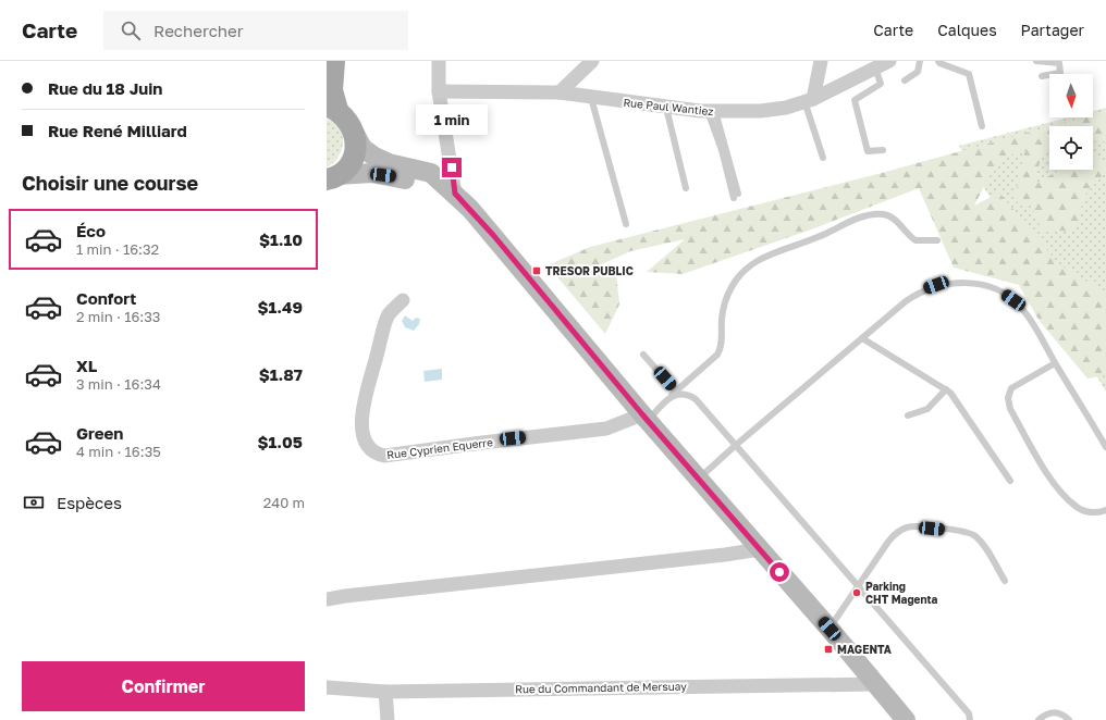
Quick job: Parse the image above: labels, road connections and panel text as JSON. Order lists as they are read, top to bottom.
{
  "streets": {
    "street": ["Rue Paul Wantiez", "Rue Cyprien Equerre", "Rue du Commandant de Mersuay"]
  },
  "places": {
    "transit": ["TRESOR PUBLIC", "MAGENTA"],
    "other": ["Parking CHT Magenta"]
  },
  "north": "bottom",
  "page": {
    "header": "Carte",
    "search": "Rechercher",
    "nav": ["Carte", "Calques", "Partager"],
    "banner": ["Rue du 18 Juin", "Rue René Milliard"],
    "bubble": "1 min",
    "heading": "Choisir une course",
    "list": [
      {
        "name": "Éco",
        "note": "1 min · 16:32",
        "value": "$1.10"
      },
      {
        "name": "Confort",
        "note": "2 min · 16:33",
        "value": "$1.49"
      },
      {
        "name": "XL",
        "note": "3 min · 16:34",
        "value": "$1.87"
      },
      {
        "name": "Green",
        "note": "4 min · 16:35",
        "value": "$1.05"
      }
    ],
    "pay": ["Espèces", "240 m"],
    "buttons": "Confirmer"
  }
}
